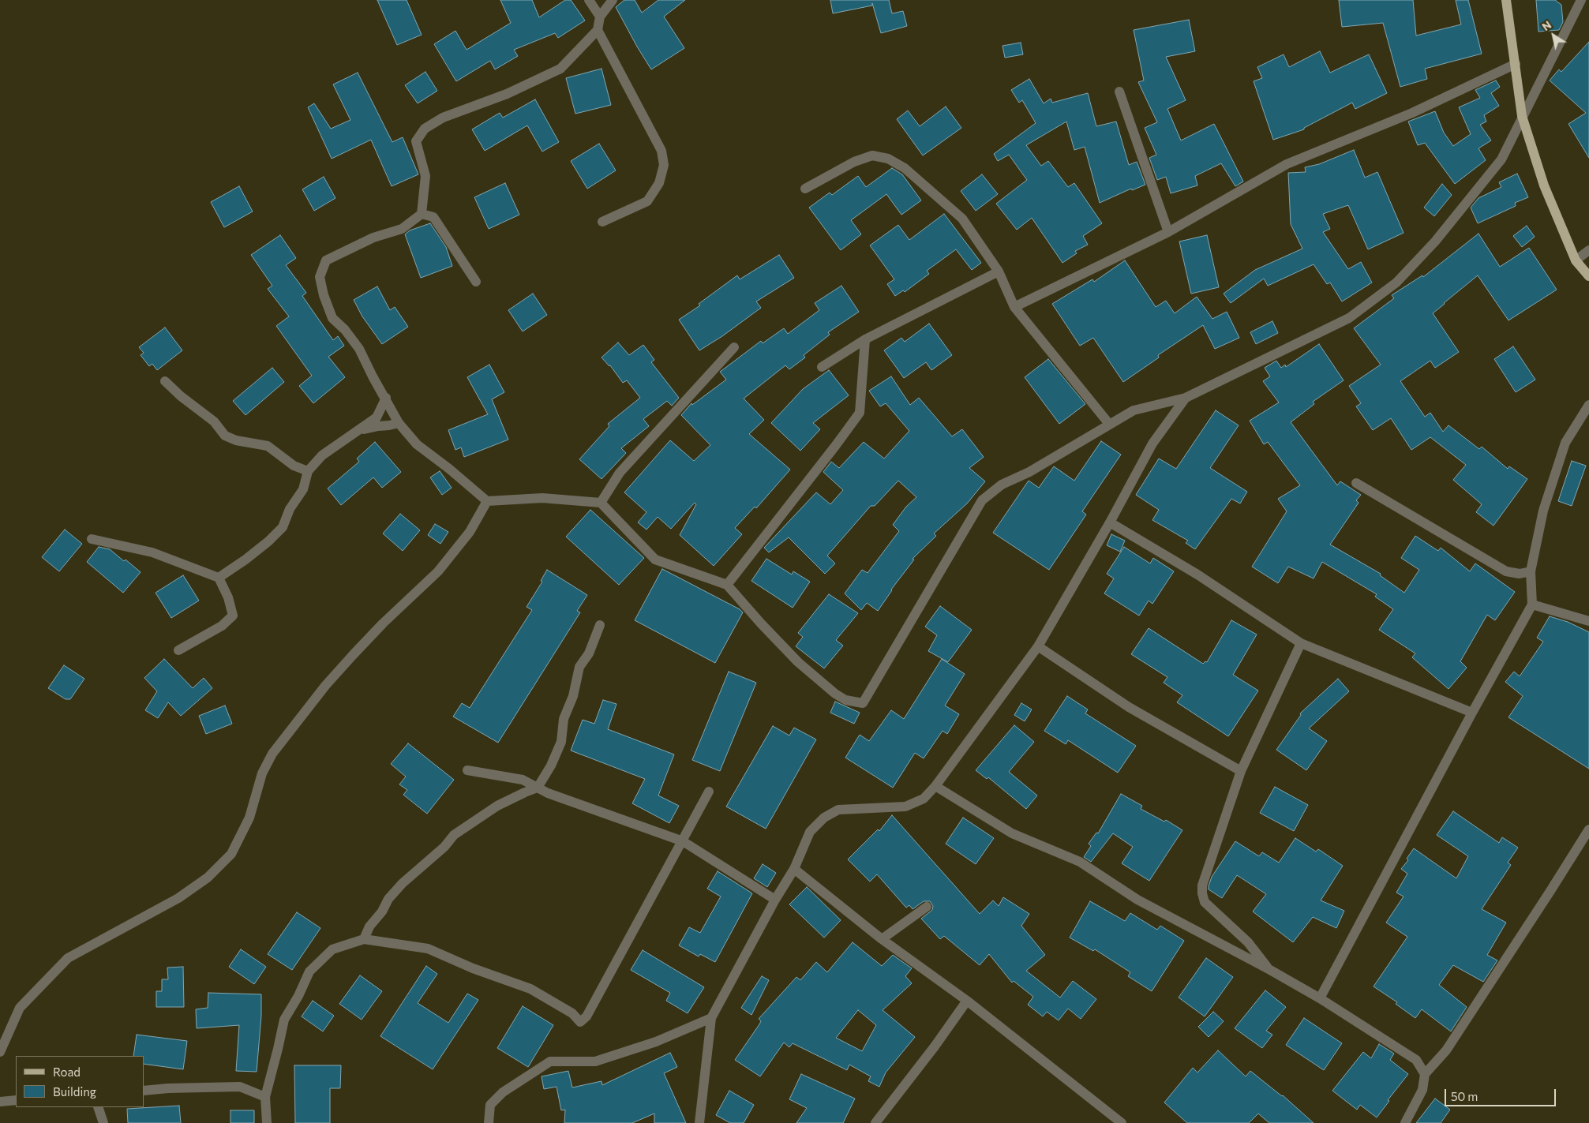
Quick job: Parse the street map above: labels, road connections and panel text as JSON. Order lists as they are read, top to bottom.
{
  "legend": ["Road", "Building"],
  "scale_bar": "50 m",
  "north": "top left"
}
